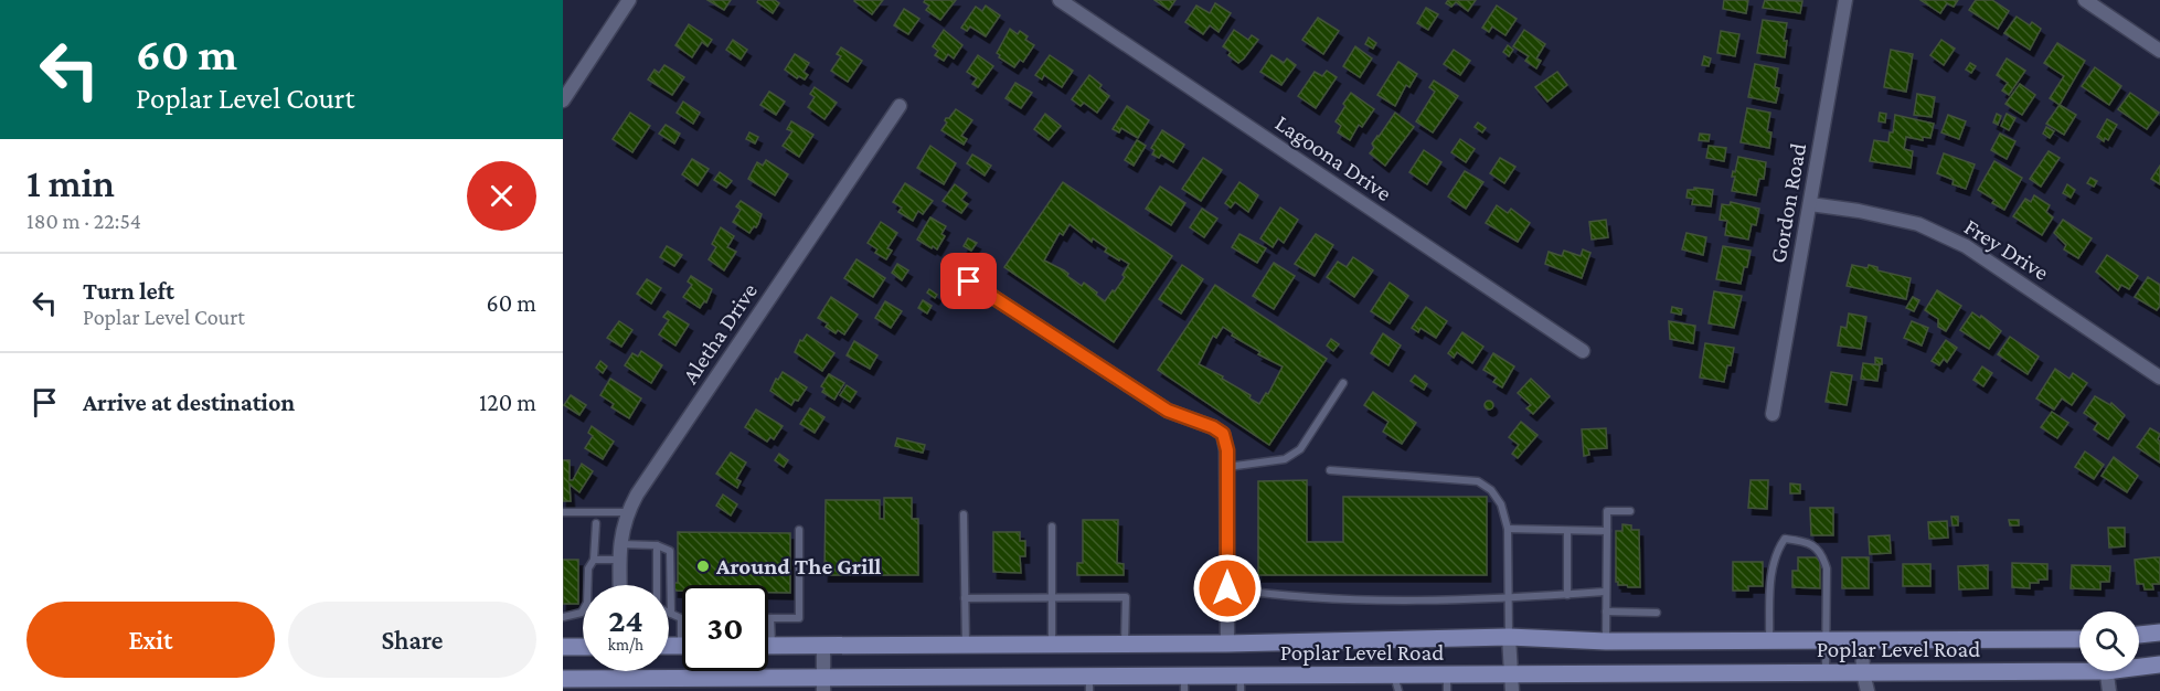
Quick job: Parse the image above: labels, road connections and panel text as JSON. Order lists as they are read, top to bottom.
{
  "streets": {
    "main road": ["Poplar Level Road"],
    "street": [
      "Lagoona Drive",
      "Gordon Road",
      "Frey Drive",
      "Aletha Drive"
    ]
  },
  "crossings": [
    ["Gordon Road", "Frey Drive"]
  ],
  "places": ["Around The Grill"],
  "page": {
    "turn": ["60 m", "Poplar Level Court"],
    "heading": ["1 min", "180 m · 22:54"],
    "list": [
      {
        "name": "Turn left",
        "note": "Poplar Level Court",
        "value": "60 m"
      },
      {
        "name": "Arrive at destination",
        "value": "120 m"
      }
    ],
    "speed": "24 km/h",
    "limit": "30",
    "buttons": ["Exit", "Share"]
  }
}
